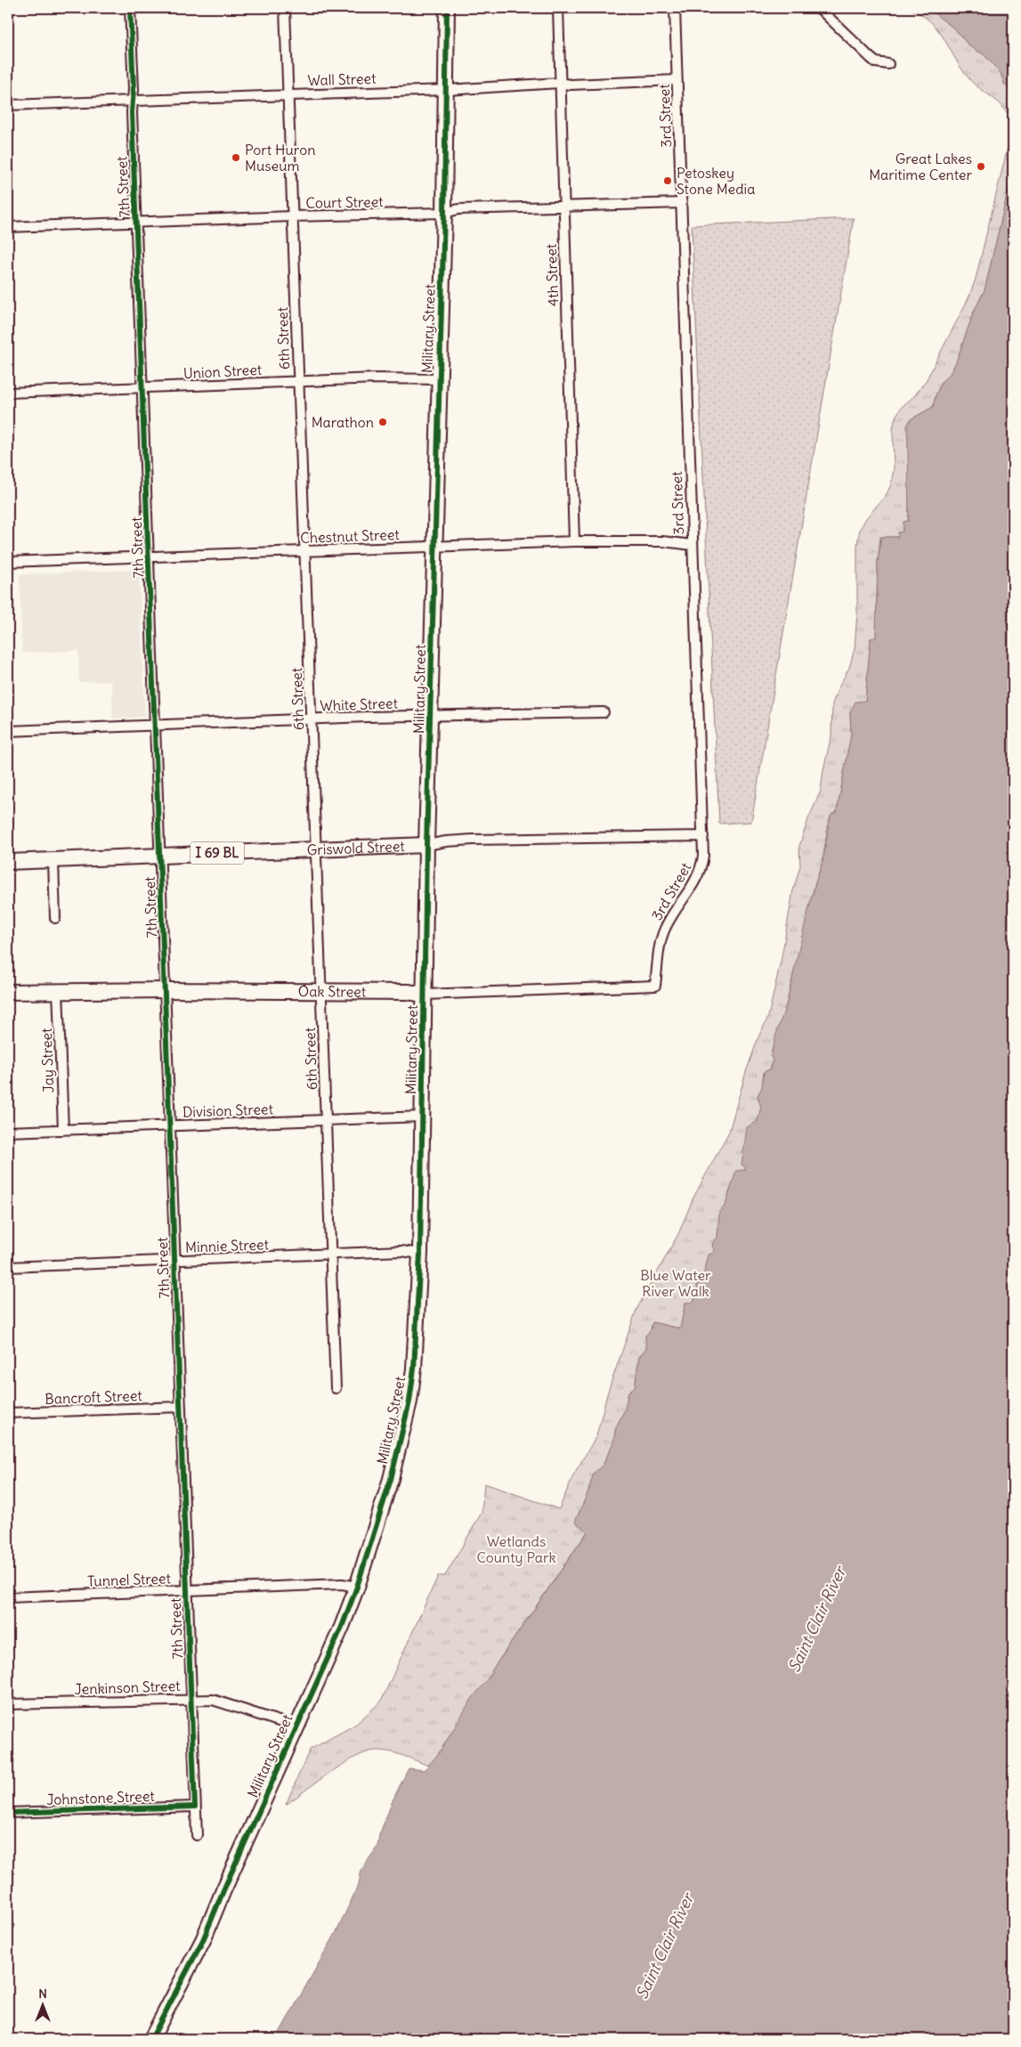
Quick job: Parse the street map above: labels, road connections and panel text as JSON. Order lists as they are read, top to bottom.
{
  "streets": {
    "main road": [
      "Military Street",
      "Griswold Street",
      "I 69 BL",
      "Oak Street"
    ],
    "street": [
      "Wall Street",
      "3rd Street",
      "7th Street",
      "Court Street",
      "4th Street",
      "6th Street",
      "Union Street",
      "Chestnut Street",
      "White Street",
      "Jay Street",
      "Division Street",
      "Minnie Street",
      "Bancroft Street",
      "Tunnel Street",
      "Jenkinson Street",
      "Johnstone Street"
    ]
  },
  "crossings": [
    ["Wall Street", "3rd Street"],
    ["Wall Street", "7th Street"],
    ["Wall Street", "4th Street"],
    ["Wall Street", "Military Street"],
    ["Wall Street", "6th Street"],
    ["3rd Street", "Court Street"],
    ["3rd Street", "Chestnut Street"],
    ["3rd Street", "Griswold Street"],
    ["3rd Street", "Oak Street"],
    ["7th Street", "Court Street"],
    ["7th Street", "Union Street"],
    ["7th Street", "Chestnut Street"],
    ["7th Street", "White Street"],
    ["7th Street", "Griswold Street"],
    ["7th Street", "Oak Street"],
    ["7th Street", "Division Street"],
    ["7th Street", "Minnie Street"],
    ["7th Street", "Bancroft Street"],
    ["7th Street", "Tunnel Street"],
    ["7th Street", "Jenkinson Street"],
    ["7th Street", "Johnstone Street"],
    ["Court Street", "4th Street"],
    ["Court Street", "Military Street"],
    ["Court Street", "6th Street"],
    ["4th Street", "Chestnut Street"],
    ["Military Street", "Union Street"],
    ["Military Street", "Chestnut Street"],
    ["Military Street", "White Street"],
    ["Military Street", "Griswold Street"],
    ["Military Street", "Oak Street"],
    ["Military Street", "Division Street"],
    ["Military Street", "Minnie Street"],
    ["Military Street", "Tunnel Street"],
    ["Military Street", "Jenkinson Street"],
    ["6th Street", "Union Street"],
    ["6th Street", "Chestnut Street"],
    ["6th Street", "White Street"],
    ["6th Street", "Griswold Street"],
    ["6th Street", "Oak Street"],
    ["6th Street", "Division Street"],
    ["6th Street", "Minnie Street"],
    ["Oak Street", "Jay Street"],
    ["Jay Street", "Division Street"]
  ],
  "water": ["Saint Clair River"],
  "parks": ["Blue Water River Walk", "Wetlands County Park"],
  "places": [
    "Port Huron Museum",
    "Great Lakes Maritime Center",
    "Petoskey Stone Media",
    "Marathon"
  ],
  "north": "top"
}
